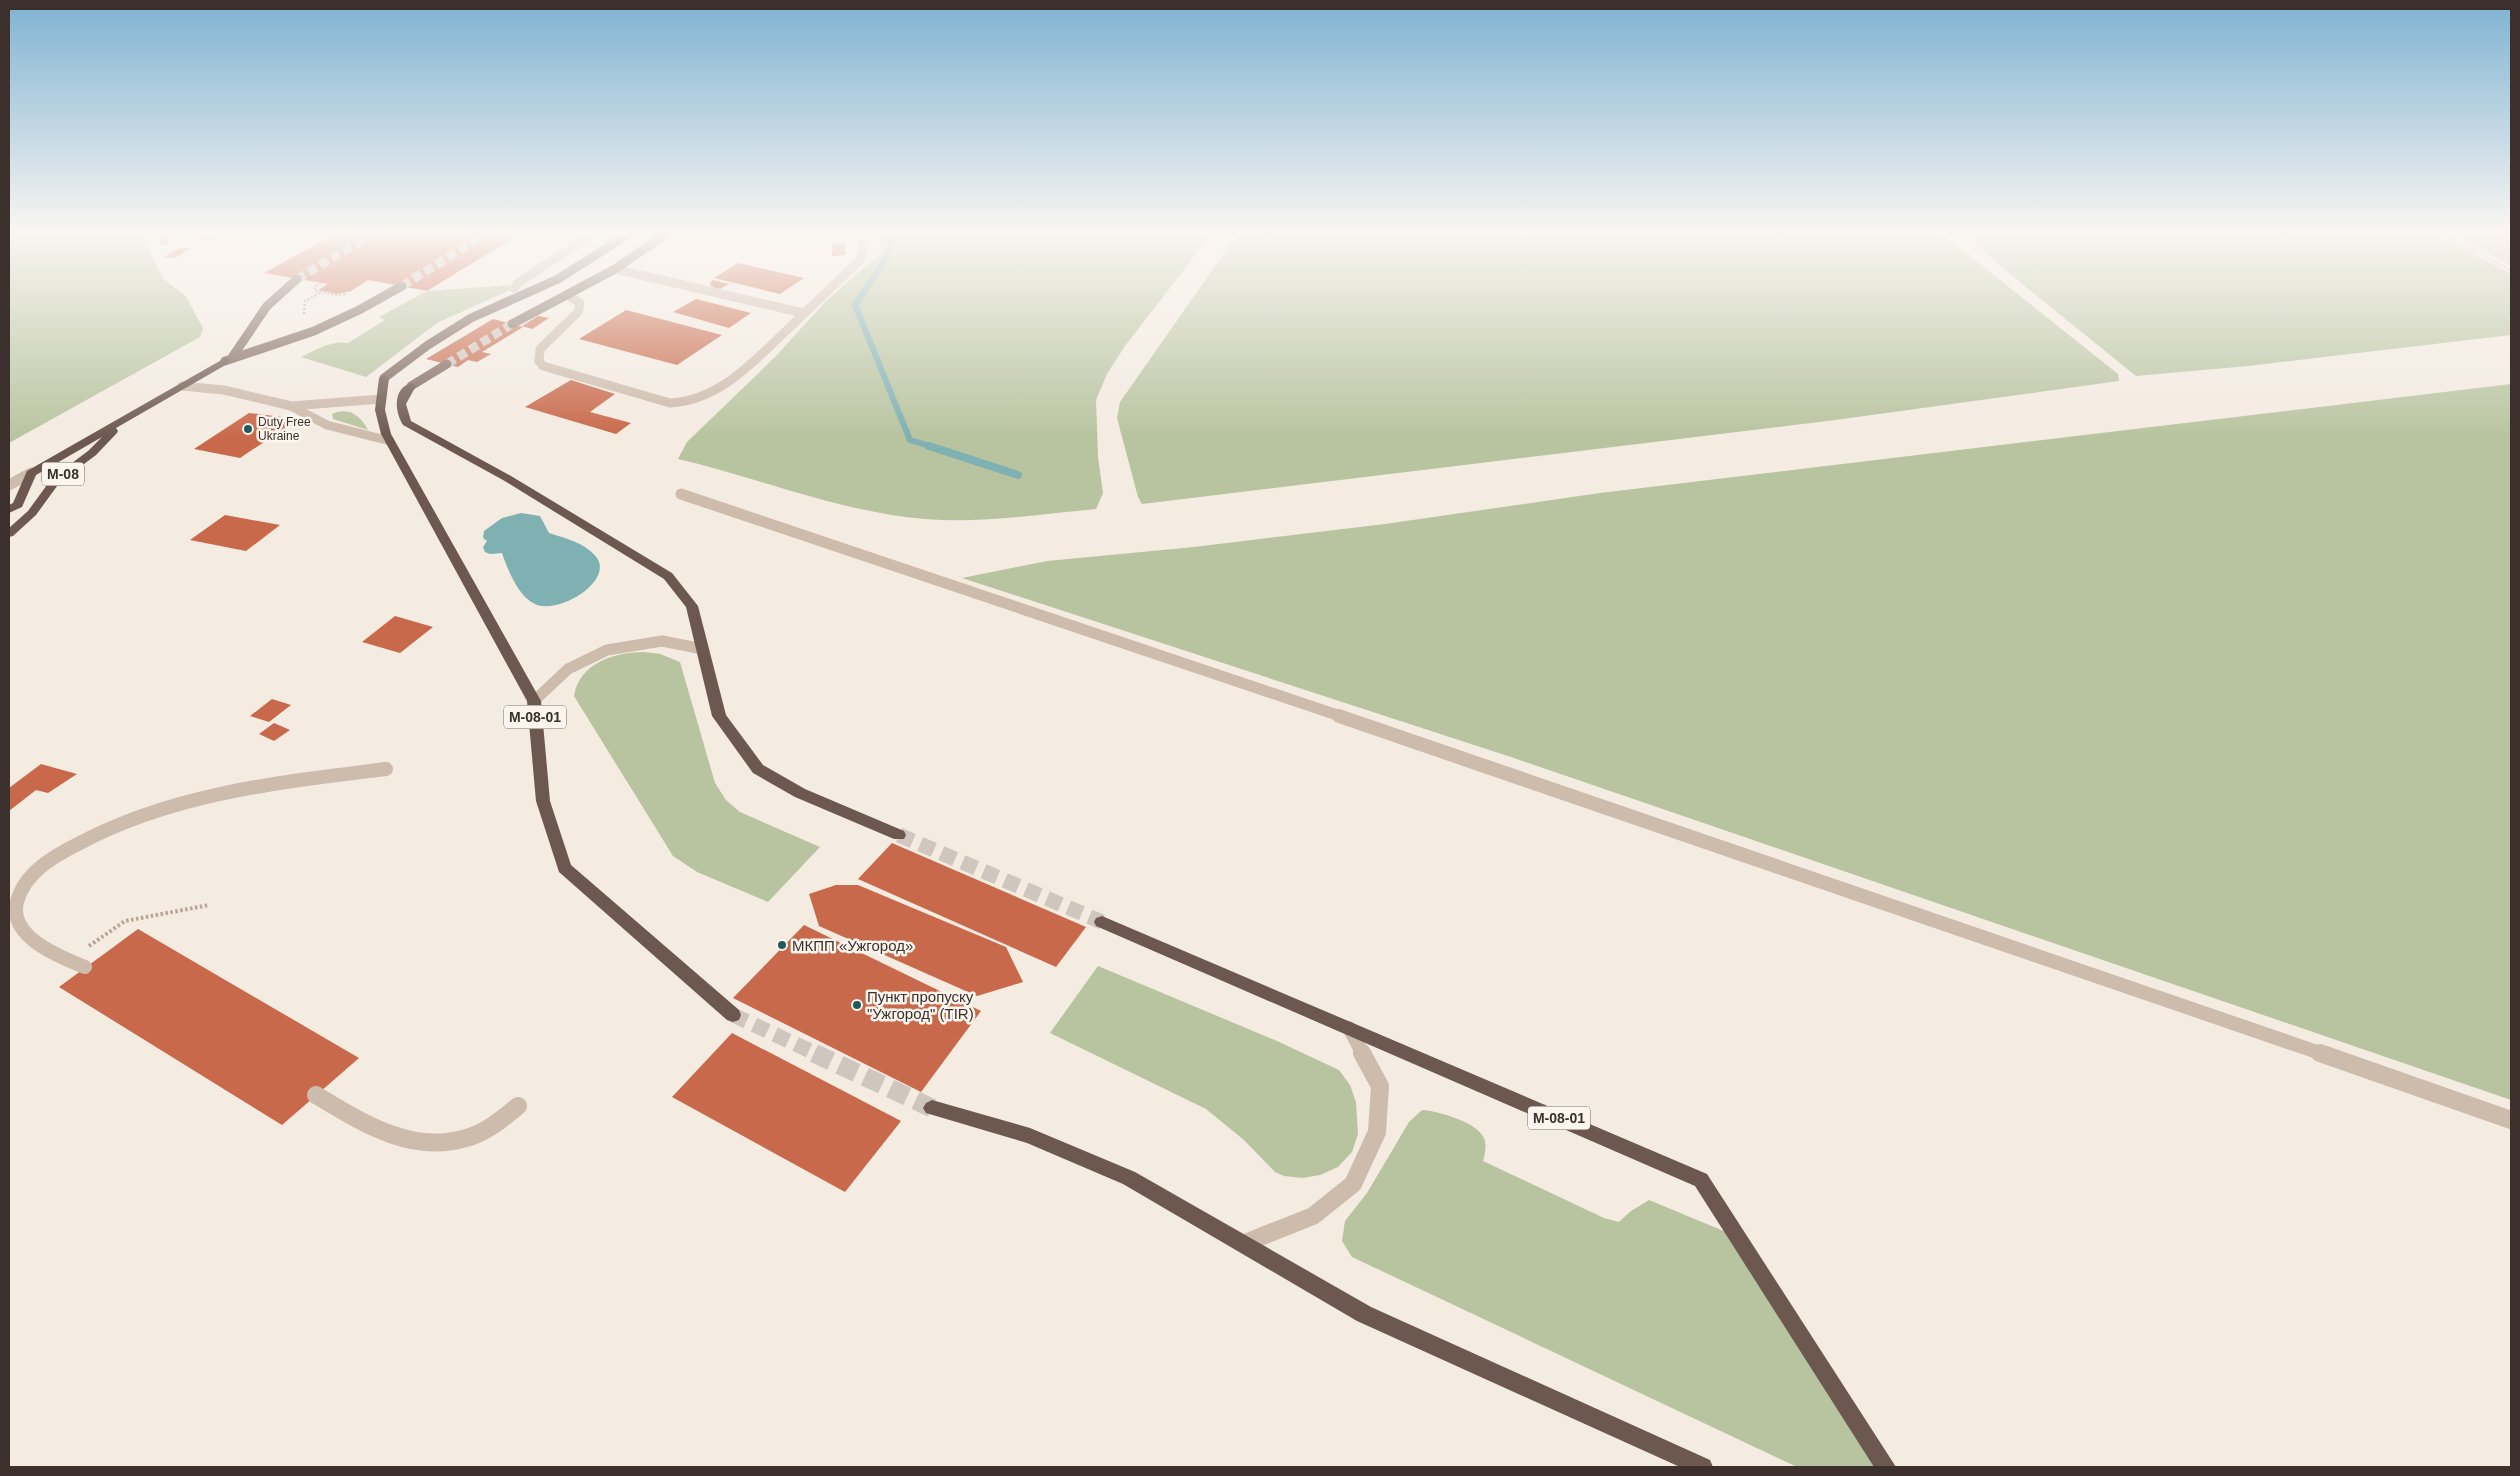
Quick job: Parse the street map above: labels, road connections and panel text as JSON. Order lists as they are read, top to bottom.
{
  "streets": {
    "highway": ["М-08", "М-08-01"]
  },
  "places": ["Duty Free Ukraine", "МКПП «Ужгород»", "Пункт пропуску \"Ужгород\" (TIR)"]
}
